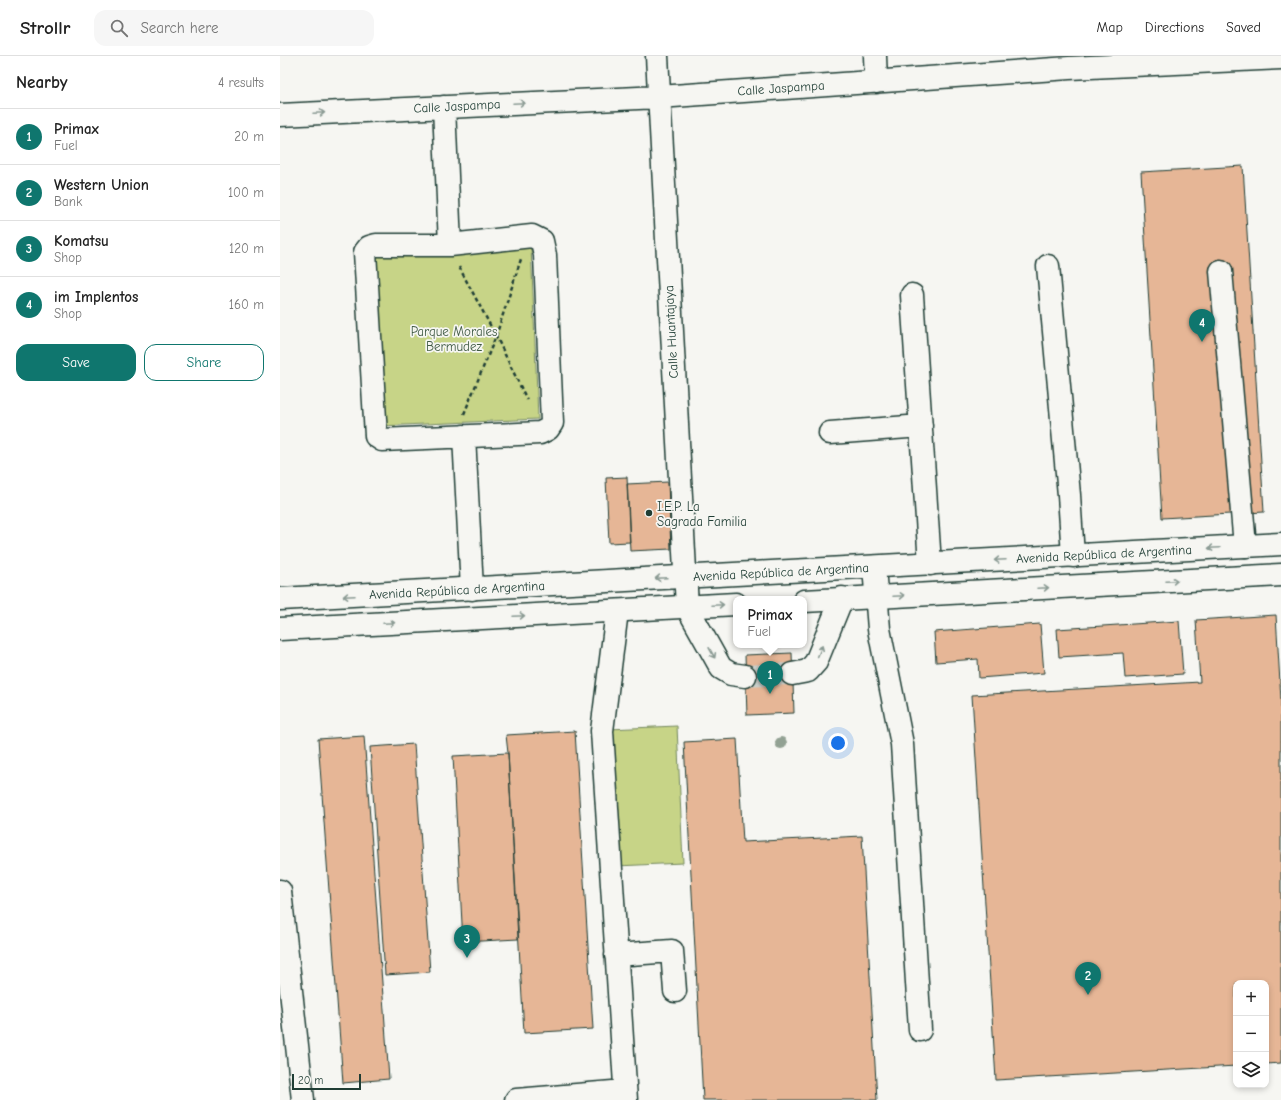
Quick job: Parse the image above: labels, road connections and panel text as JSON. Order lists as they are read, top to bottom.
{
  "streets": {
    "street": ["Calle Jaspampa", "Calle Huantajaya", "Avenida República de Argentina"]
  },
  "crossings": [
    ["Calle Jaspampa", "Calle Huantajaya"],
    ["Calle Huantajaya", "Avenida República de Argentina"]
  ],
  "one_way": ["Calle Jaspampa"],
  "parks": ["Parque Morales Bermudez"],
  "places": ["I.E.P. La Sagrada Familia"],
  "scale_bar": "20 m",
  "page": {
    "header": "Strollr",
    "search": "Search here",
    "nav": ["Map", "Directions", "Saved"],
    "heading": ["Nearby", "4 results"],
    "list": [
      {
        "mark": "1",
        "name": "Primax",
        "note": "Fuel",
        "value": "20 m"
      },
      {
        "mark": "2",
        "name": "Western Union",
        "note": "Bank",
        "value": "100 m"
      },
      {
        "mark": "3",
        "name": "Komatsu",
        "note": "Shop",
        "value": "120 m"
      },
      {
        "mark": "4",
        "name": "im Implentos",
        "note": "Shop",
        "value": "160 m"
      }
    ],
    "pins": [
      "4",
      "1",
      "3",
      "2"
    ],
    "buttons": ["Save", "Share"],
    "popup": ["Primax", "Fuel"],
    "map_buttons": ["+", "−"],
    "scale": "20 m"
  }
}
